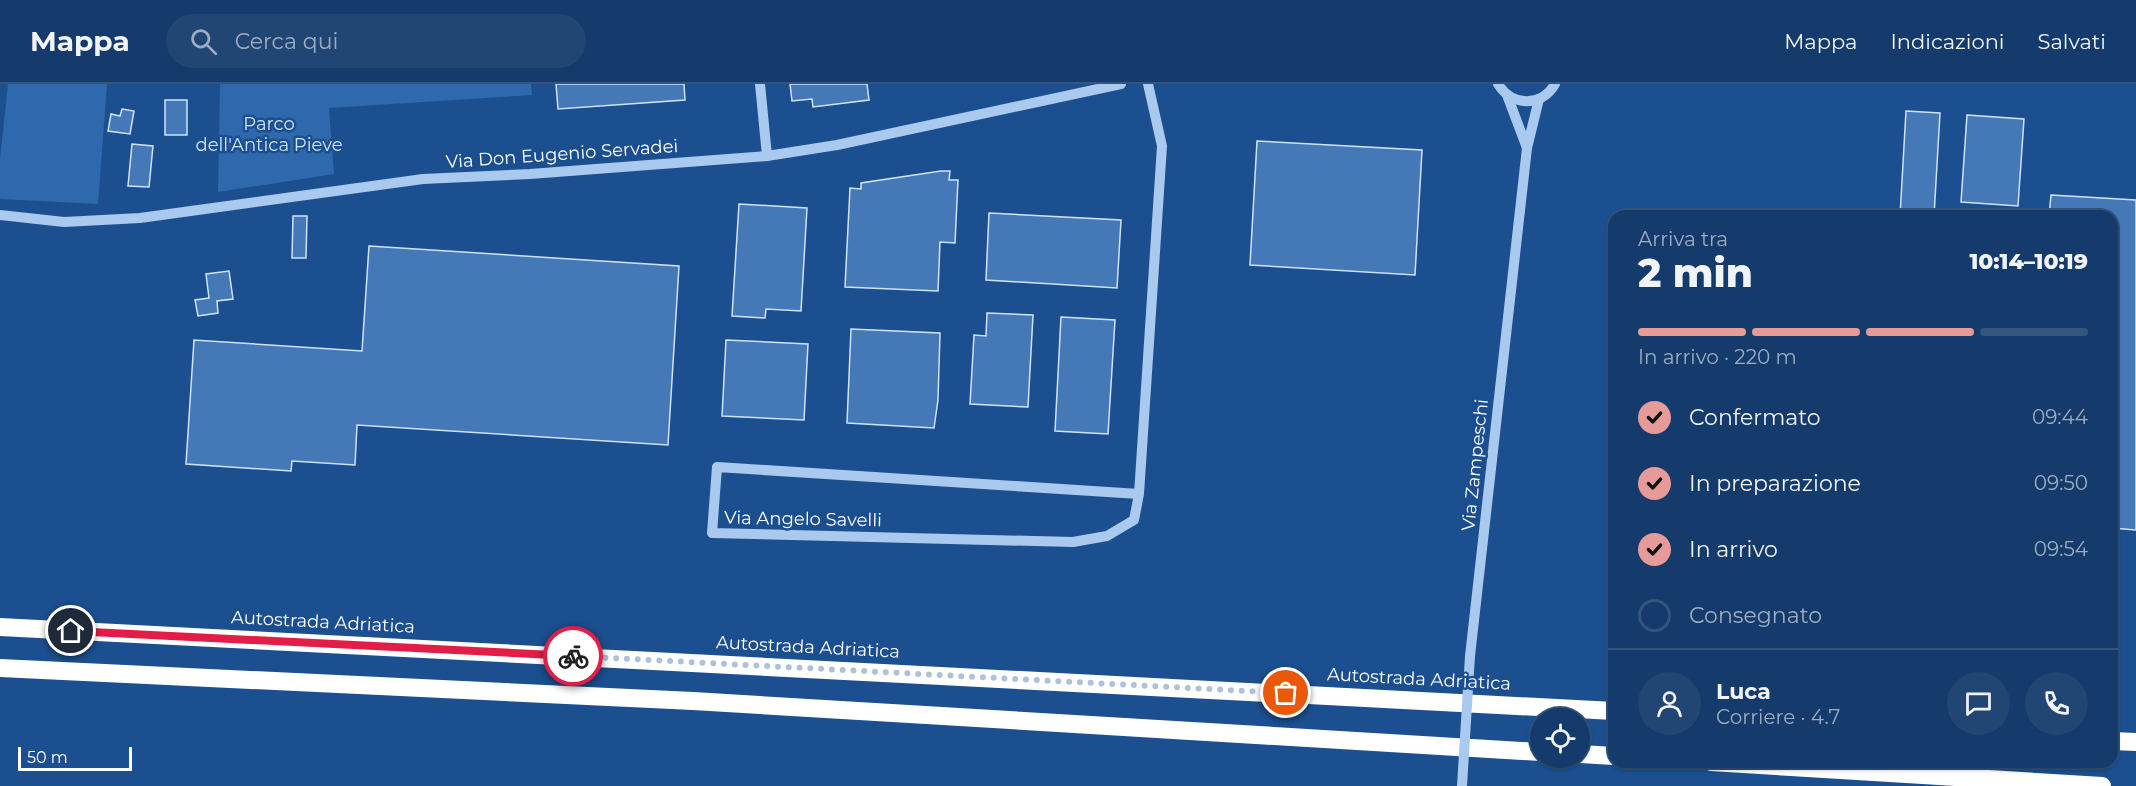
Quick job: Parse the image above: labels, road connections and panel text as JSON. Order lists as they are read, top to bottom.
{
  "streets": {
    "highway": ["Autostrada Adriatica"],
    "street": ["Via Don Eugenio Servadei", "Via Zampeschi", "Via Angelo Savelli"]
  },
  "parks": ["Parco dell'Antica Pieve"],
  "scale_bar": "50 m",
  "page": {
    "header": "Mappa",
    "search": "Cerca qui",
    "nav": ["Mappa", "Indicazioni", "Salvati"],
    "heading": ["2 min", "Arriva tra", "10:14–10:19"],
    "panel": ["Luca", "Corriere · 4.7"],
    "bar": "In arrivo · 220 m",
    "list": [
      ["Confermato", "09:44"],
      ["In preparazione", "09:50"],
      ["In arrivo", "09:54"],
      "Consegnato"
    ],
    "scale": "50 m"
  }
}
